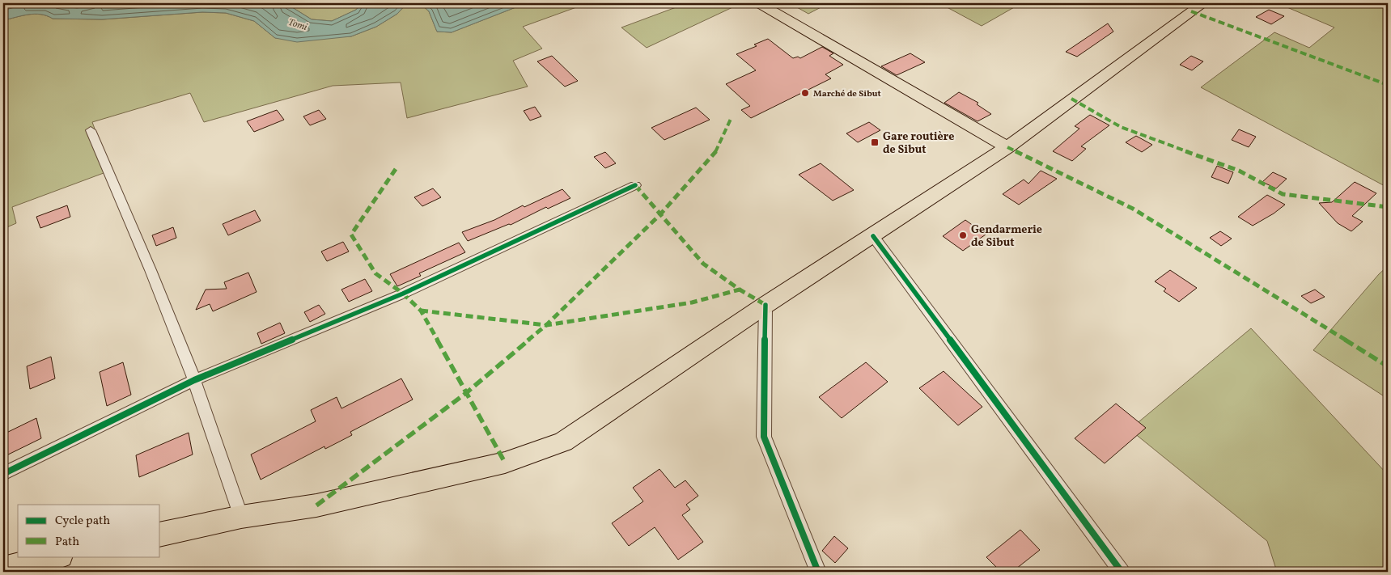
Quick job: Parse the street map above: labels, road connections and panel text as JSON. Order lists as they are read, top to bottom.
{
  "water": ["Tomi"],
  "places": {
    "other": ["Marché de Sibut", "Gendarmerie de Sibut"],
    "transit": ["Gare routière de Sibut"]
  },
  "legend": ["Cycle path", "Path"]
}
